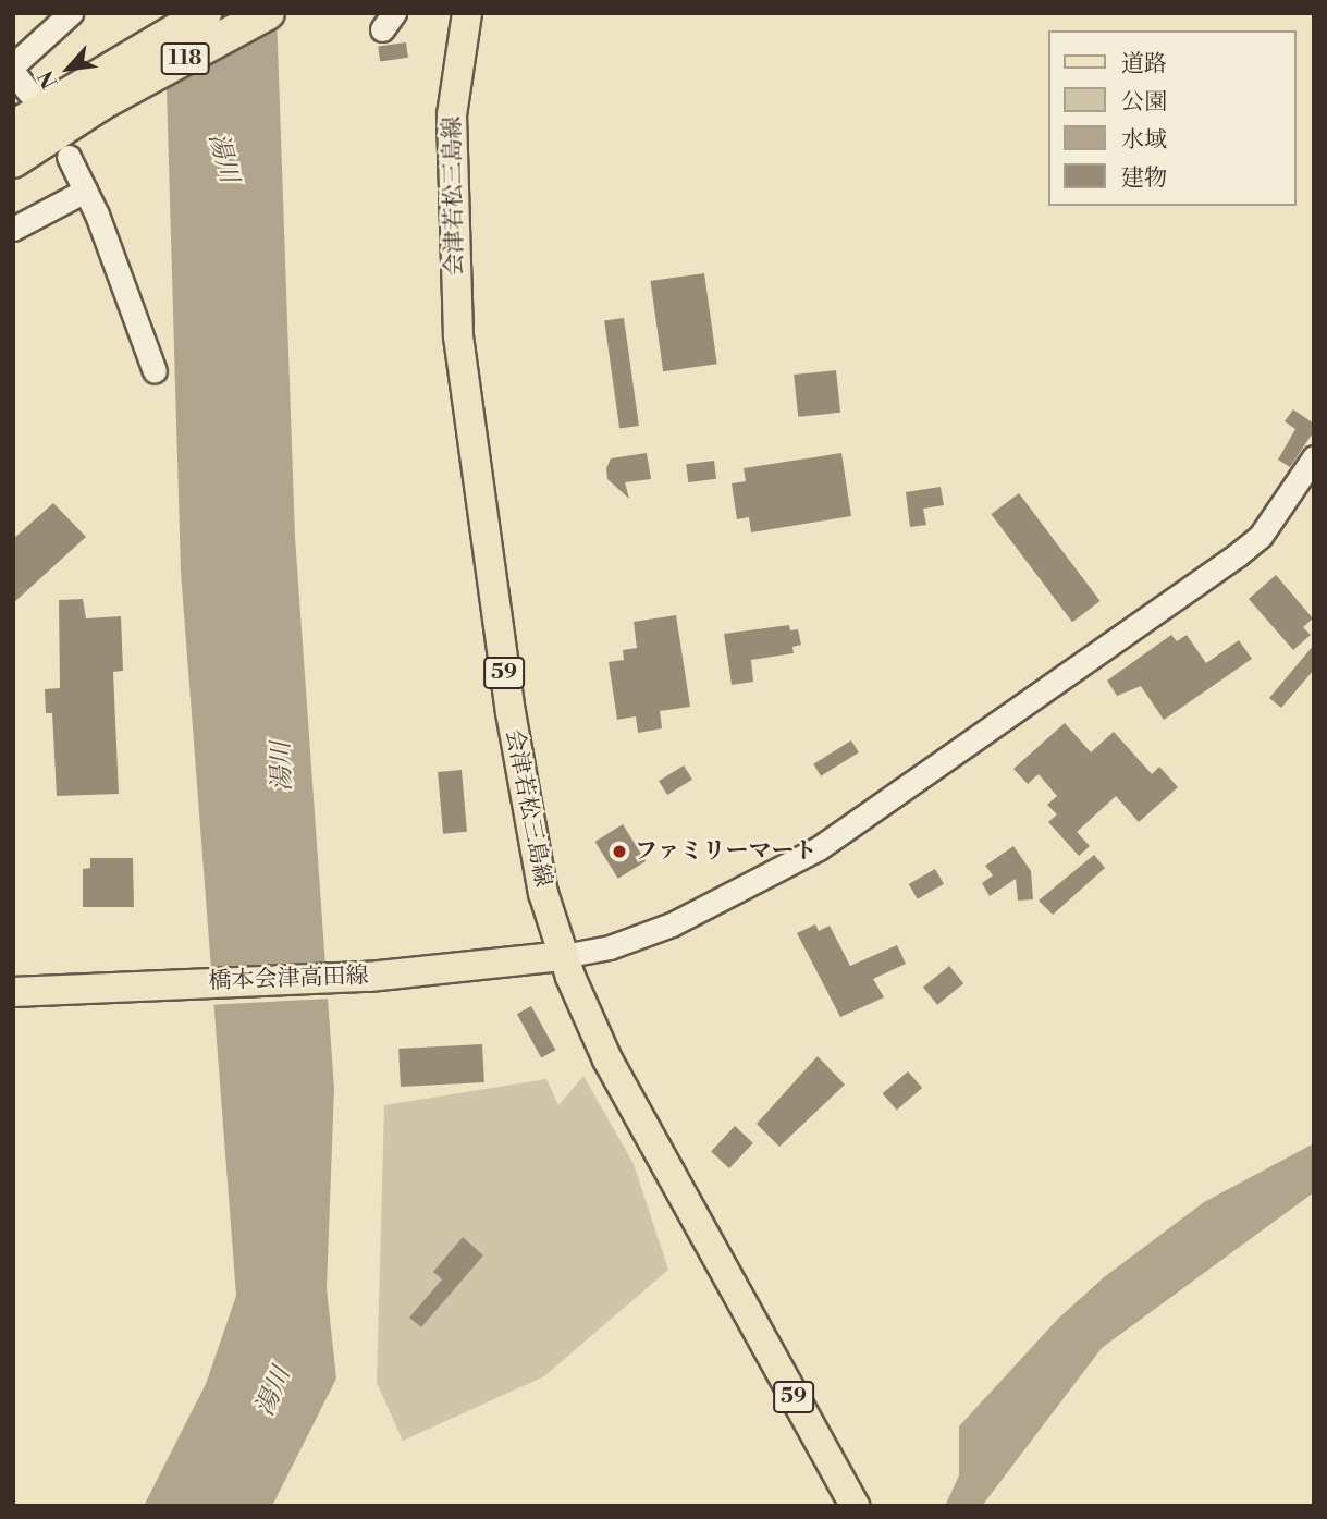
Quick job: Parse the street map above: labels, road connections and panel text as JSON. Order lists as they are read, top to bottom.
{
  "streets": {
    "highway": ["118"],
    "main road": ["会津若松三島線", "59", "橋本会津高田線"]
  },
  "crossings": [
    ["会津若松三島線", "橋本会津高田線"]
  ],
  "water": ["湯川"],
  "places": ["ファミリーマート"],
  "legend": [
    "道路",
    "公園",
    "水域",
    "建物"
  ],
  "north": "bottom left"
}
